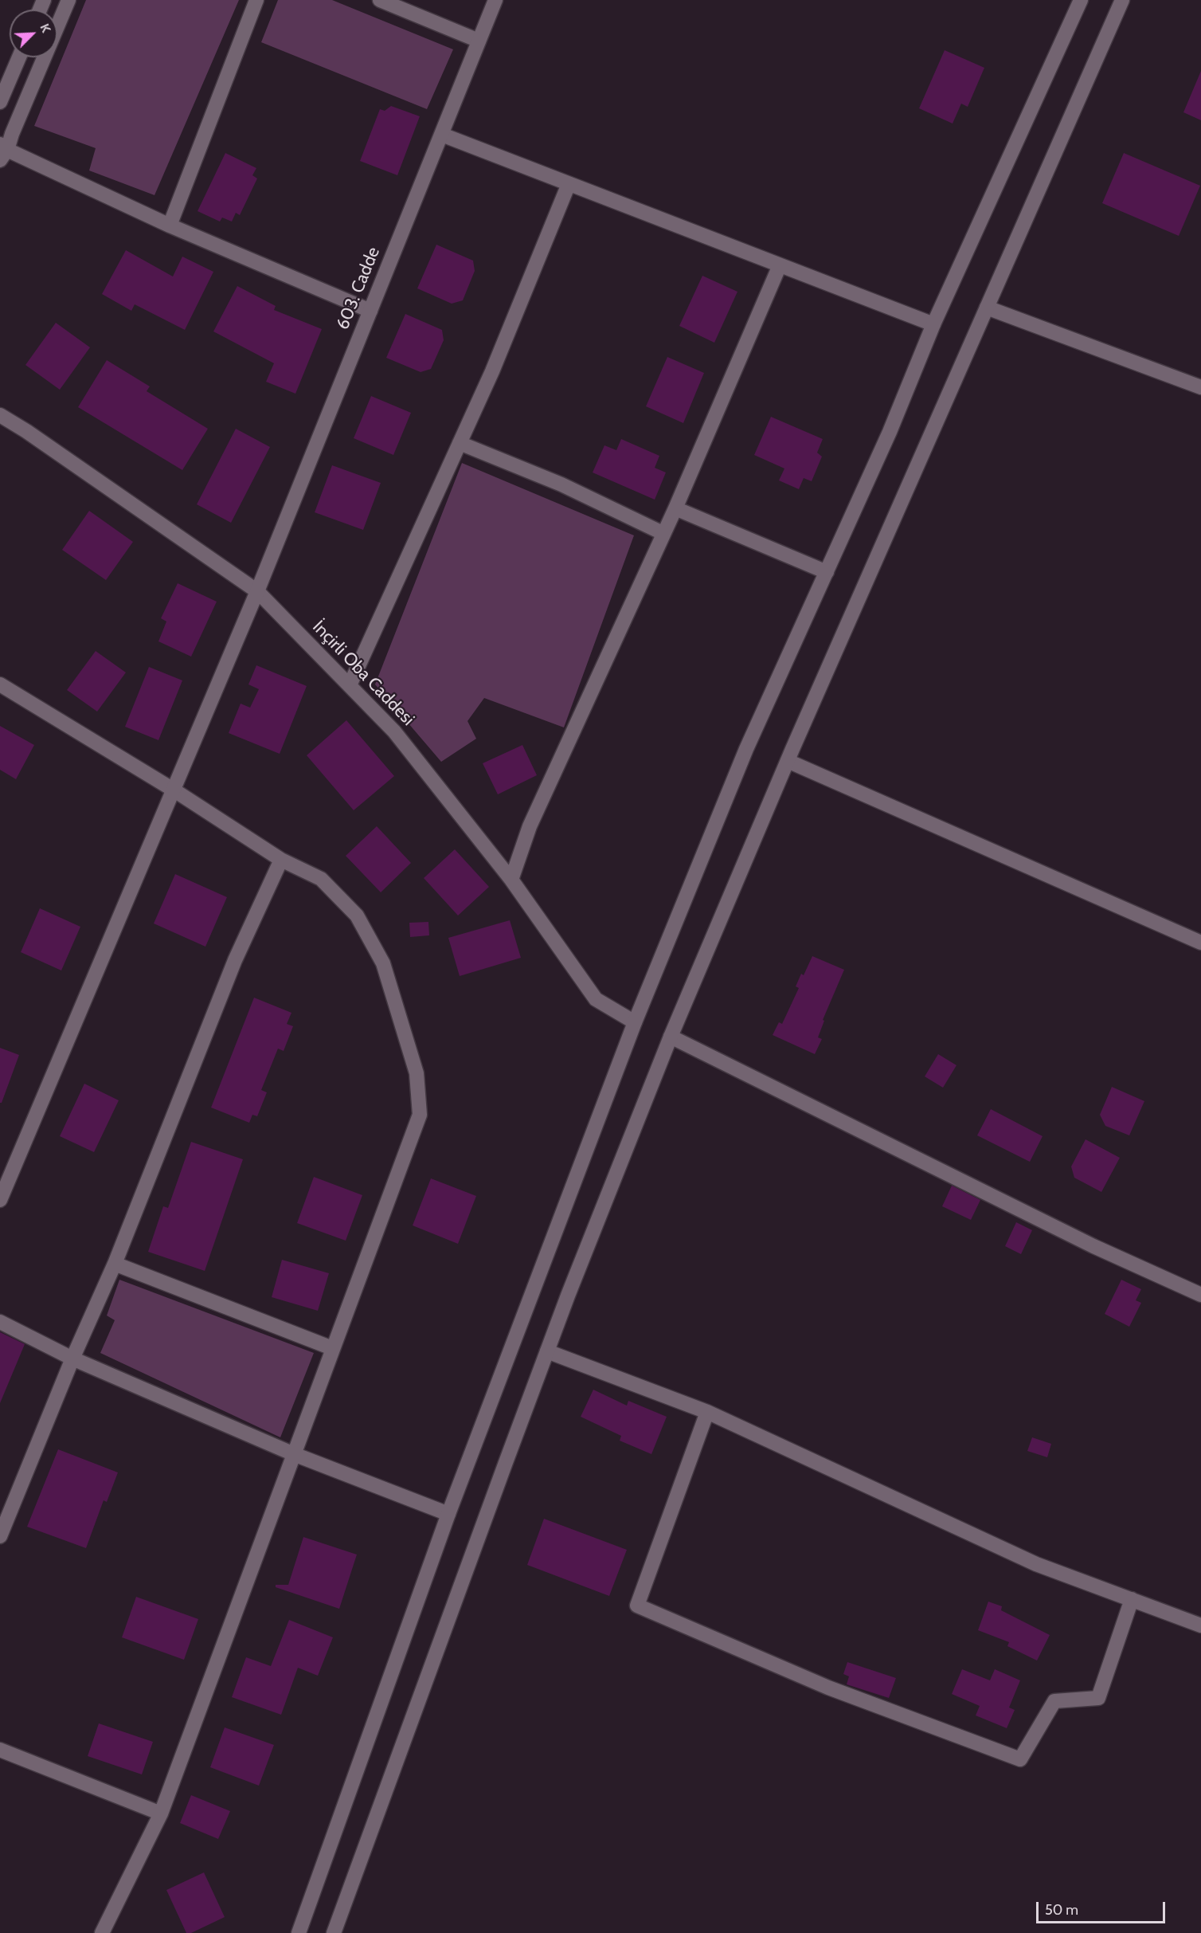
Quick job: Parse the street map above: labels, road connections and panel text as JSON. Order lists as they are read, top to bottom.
{
  "streets": {
    "street": ["603. Cadde", "İnçirli Oba Caddesi"]
  },
  "crossings": [
    ["603. Cadde", "İnçirli Oba Caddesi"]
  ],
  "scale_bar": "50 m",
  "north": "top right"
}
